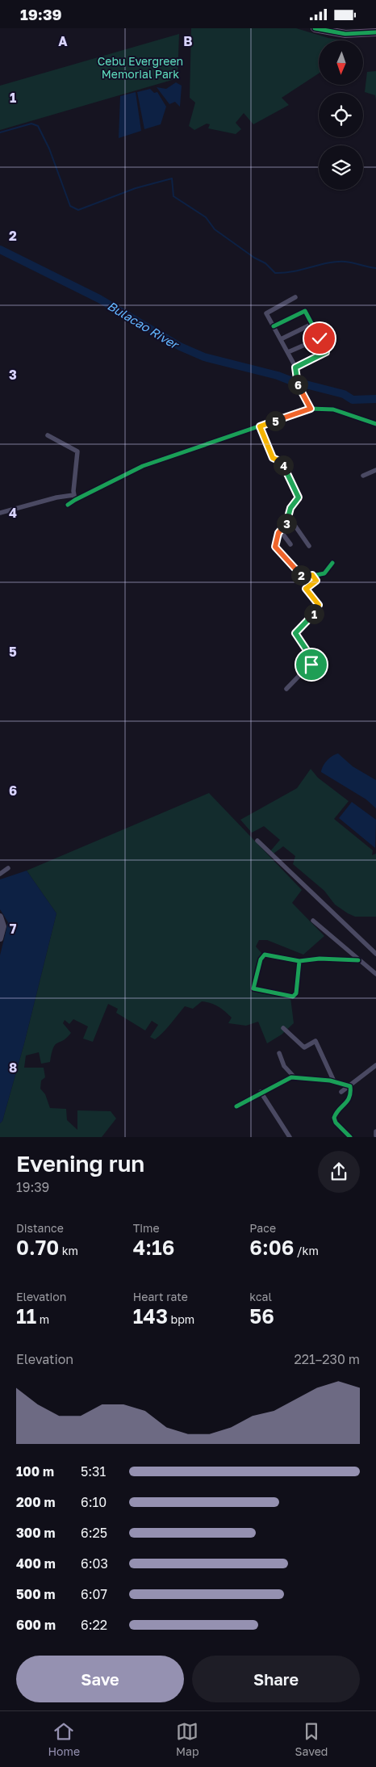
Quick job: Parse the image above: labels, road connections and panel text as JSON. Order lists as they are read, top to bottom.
{
  "water": ["Bulacao River"],
  "parks": ["Cebu Evergreen Memorial Park"],
  "north": "bottom",
  "page": {
    "status": "19:39",
    "pins": [
      "6",
      "5",
      "4",
      "3",
      "2",
      "1"
    ],
    "heading": ["Evening run", "19:39"],
    "stats": [
      ["Distance", "0.70 km"],
      ["Time", "4:16"],
      ["Pace", "6:06 /km"],
      ["Elevation", "11 m"],
      ["Heart rate", "143 bpm"],
      ["kcal", "56"]
    ],
    "chart": ["Elevation", "221–230 m"],
    "list": [
      {
        "name": "100 m",
        "note": "5:31"
      },
      {
        "name": "200 m",
        "note": "6:10"
      },
      {
        "name": "300 m",
        "note": "6:25"
      },
      {
        "name": "400 m",
        "note": "6:03"
      },
      {
        "name": "500 m",
        "note": "6:07"
      },
      {
        "name": "600 m",
        "note": "6:22"
      }
    ],
    "buttons": ["Save", "Share"],
    "tabs": ["Home", "Map", "Saved"]
  },
  "grid": {
    "columns": ["A", "B"],
    "rows": [
      "1",
      "2",
      "3",
      "4",
      "5",
      "6",
      "7",
      "8"
    ]
  }
}
